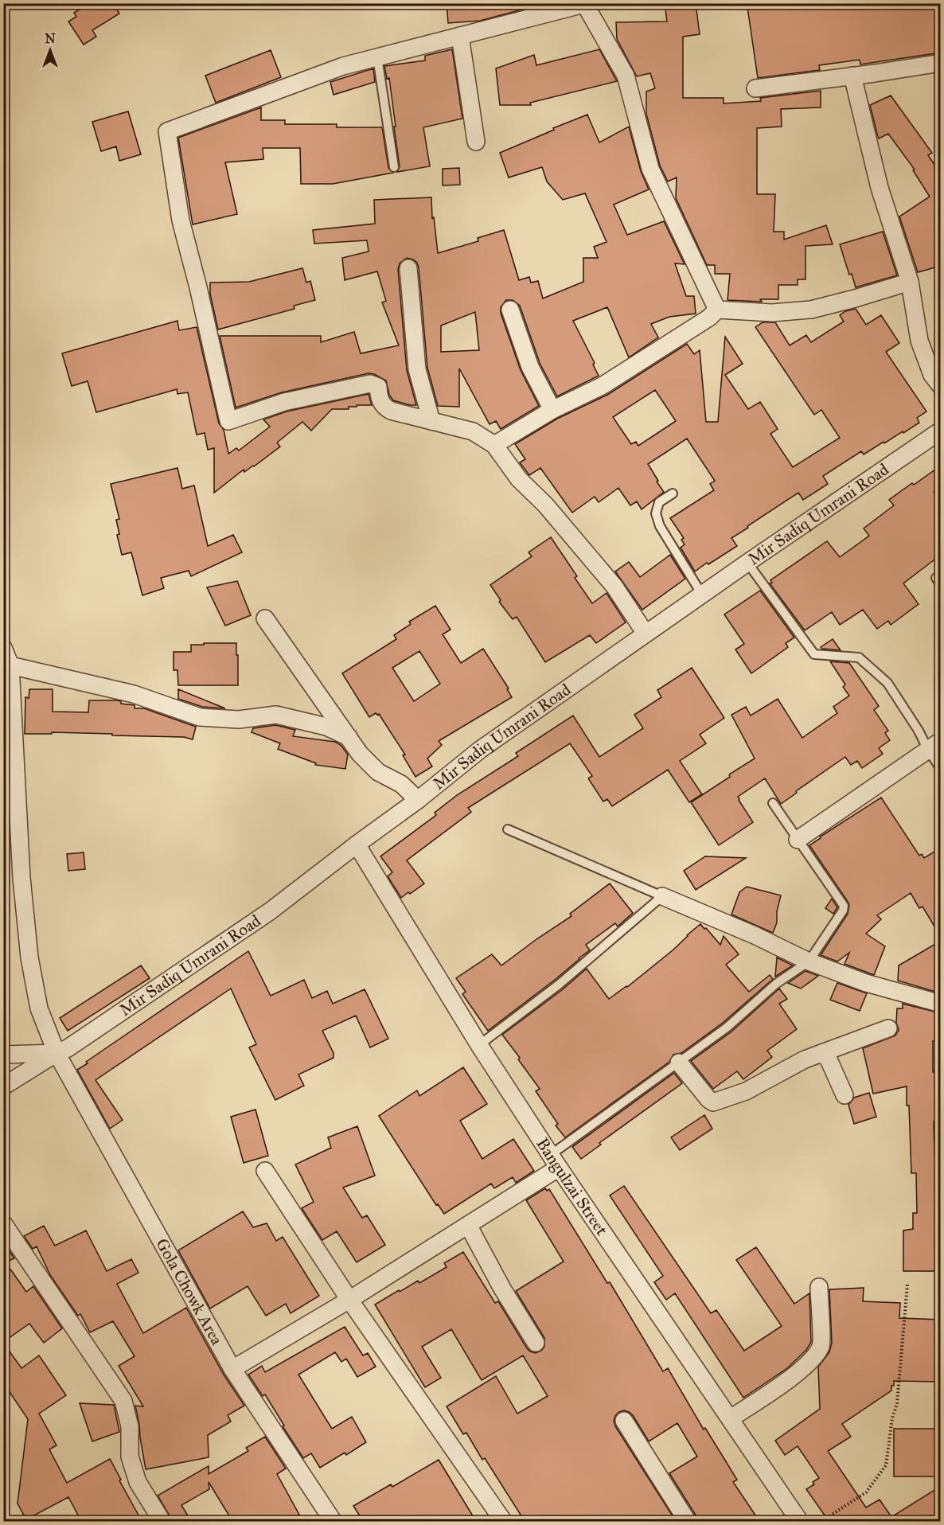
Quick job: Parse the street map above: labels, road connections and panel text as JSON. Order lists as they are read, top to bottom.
{
  "streets": {
    "street": ["Mir Sadiq Umrani Road", "Bangulzai Street", "Gola Chowk Area"]
  },
  "crossings": [
    ["Mir Sadiq Umrani Road", "Bangulzai Street"],
    ["Mir Sadiq Umrani Road", "Gola Chowk Area"]
  ],
  "north": "top"
}
